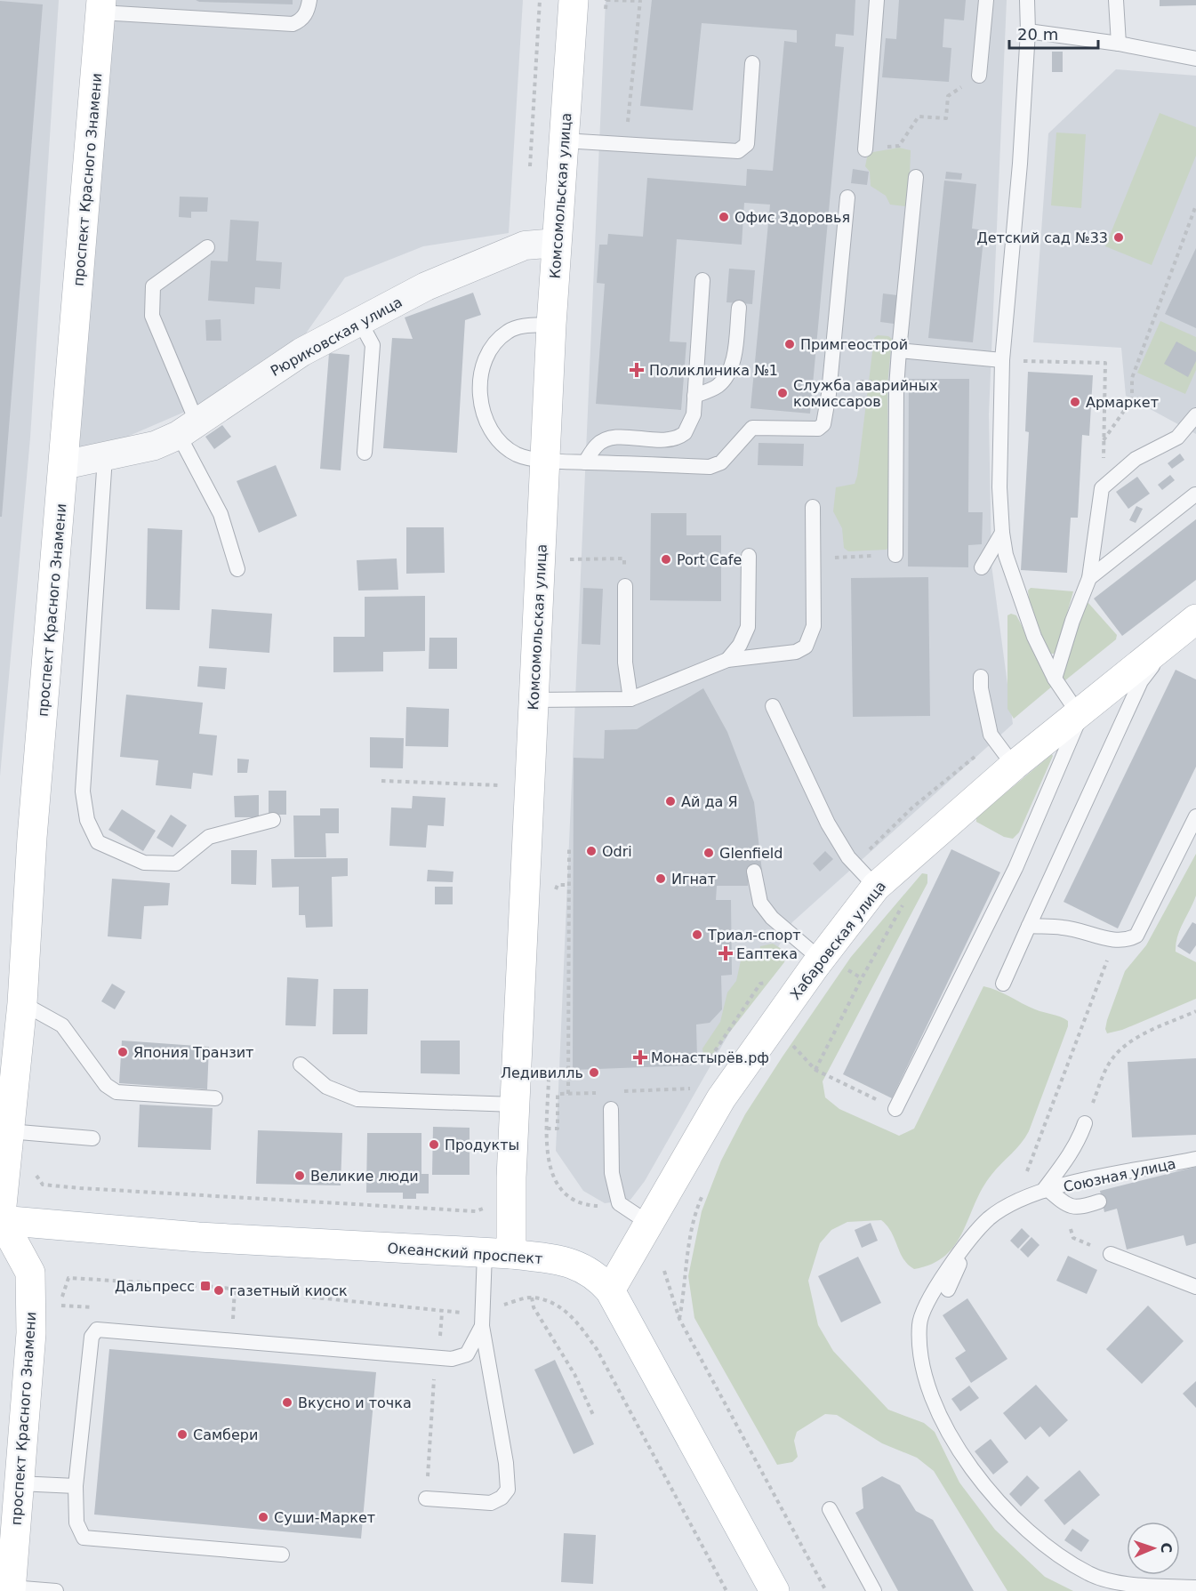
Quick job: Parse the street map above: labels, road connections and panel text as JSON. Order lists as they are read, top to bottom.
{
  "streets": {
    "main road": [
      "проспект Красного Знамени",
      "Комсомольская улица",
      "Хабаровская улица",
      "Океанский проспект"
    ],
    "street": ["Рюриковская улица"],
    "lane": ["Союзная улица"]
  },
  "crossings": [
    ["проспект Красного Знамени", "Рюриковская улица"],
    ["проспект Красного Знамени", "Океанский проспект"],
    ["Комсомольская улица", "Рюриковская улица"],
    ["Комсомольская улица", "Океанский проспект"],
    ["Хабаровская улица", "Океанский проспект"]
  ],
  "places": {
    "other": [
      "Офис Здоровья",
      "Детский сад №33",
      "Примгеострой",
      "Служба аварийных комиссаров",
      "Армаркет",
      "Port Cafe",
      "Ай да Я",
      "Odri",
      "Glenfield",
      "Игнат",
      "Триал-спорт",
      "Япония Транзит",
      "Ледивилль",
      "Продукты",
      "Великие люди",
      "газетный киоск",
      "Вкусно и точка",
      "Самбери",
      "Суши-Маркет"
    ],
    "health": ["Поликлиника №1", "Еаптека", "Монастырёв.рф"],
    "transit": ["Дальпресс"]
  },
  "scale_bar": "20 m",
  "north": "right"
}
